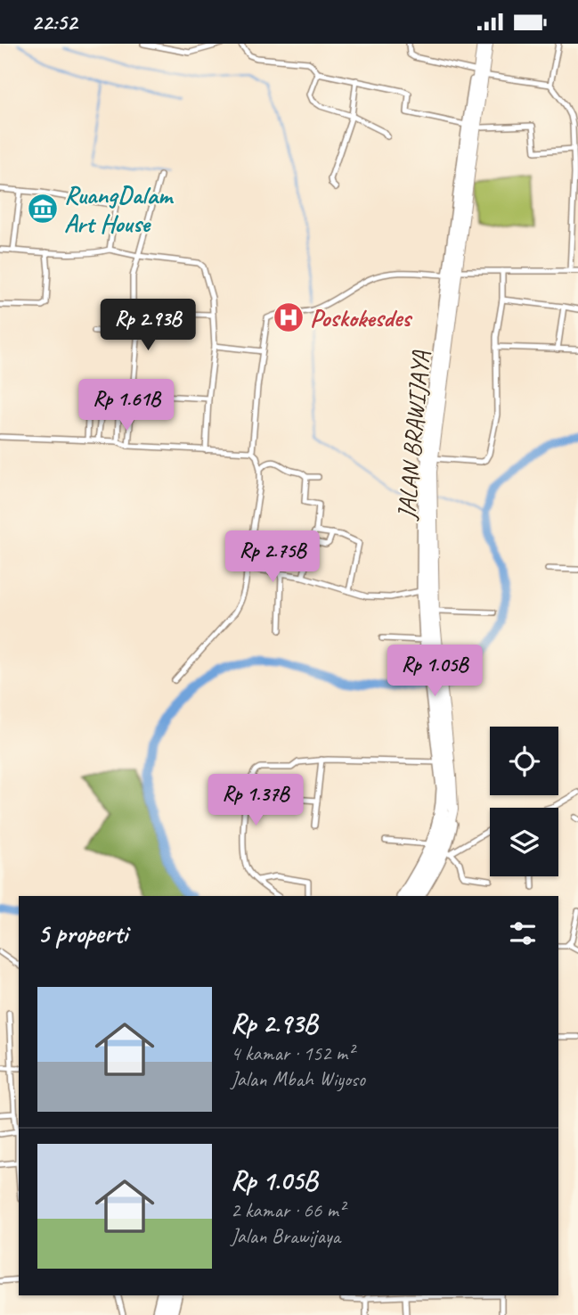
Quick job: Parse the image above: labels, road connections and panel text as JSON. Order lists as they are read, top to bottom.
{
  "streets": {
    "highway": ["JALAN BRAWIJAYA"]
  },
  "places": {
    "museum": ["RuangDalam Art House"],
    "hospital": ["Poskokesdes"]
  },
  "page": {
    "status": "22:52",
    "price": [
      "Rp 2.93B",
      "Rp 1.61B",
      "Rp 2.75B",
      "Rp 1.05B",
      "Rp 1.37B"
    ],
    "heading": "5 properti",
    "list": [
      {
        "name": "Rp 2.93B",
        "note": "4 kamar · 152 m² · Jalan Mbah Wiyoso"
      },
      {
        "name": "Rp 1.05B",
        "note": "2 kamar · 66 m² · Jalan Brawijaya"
      }
    ]
  }
}
